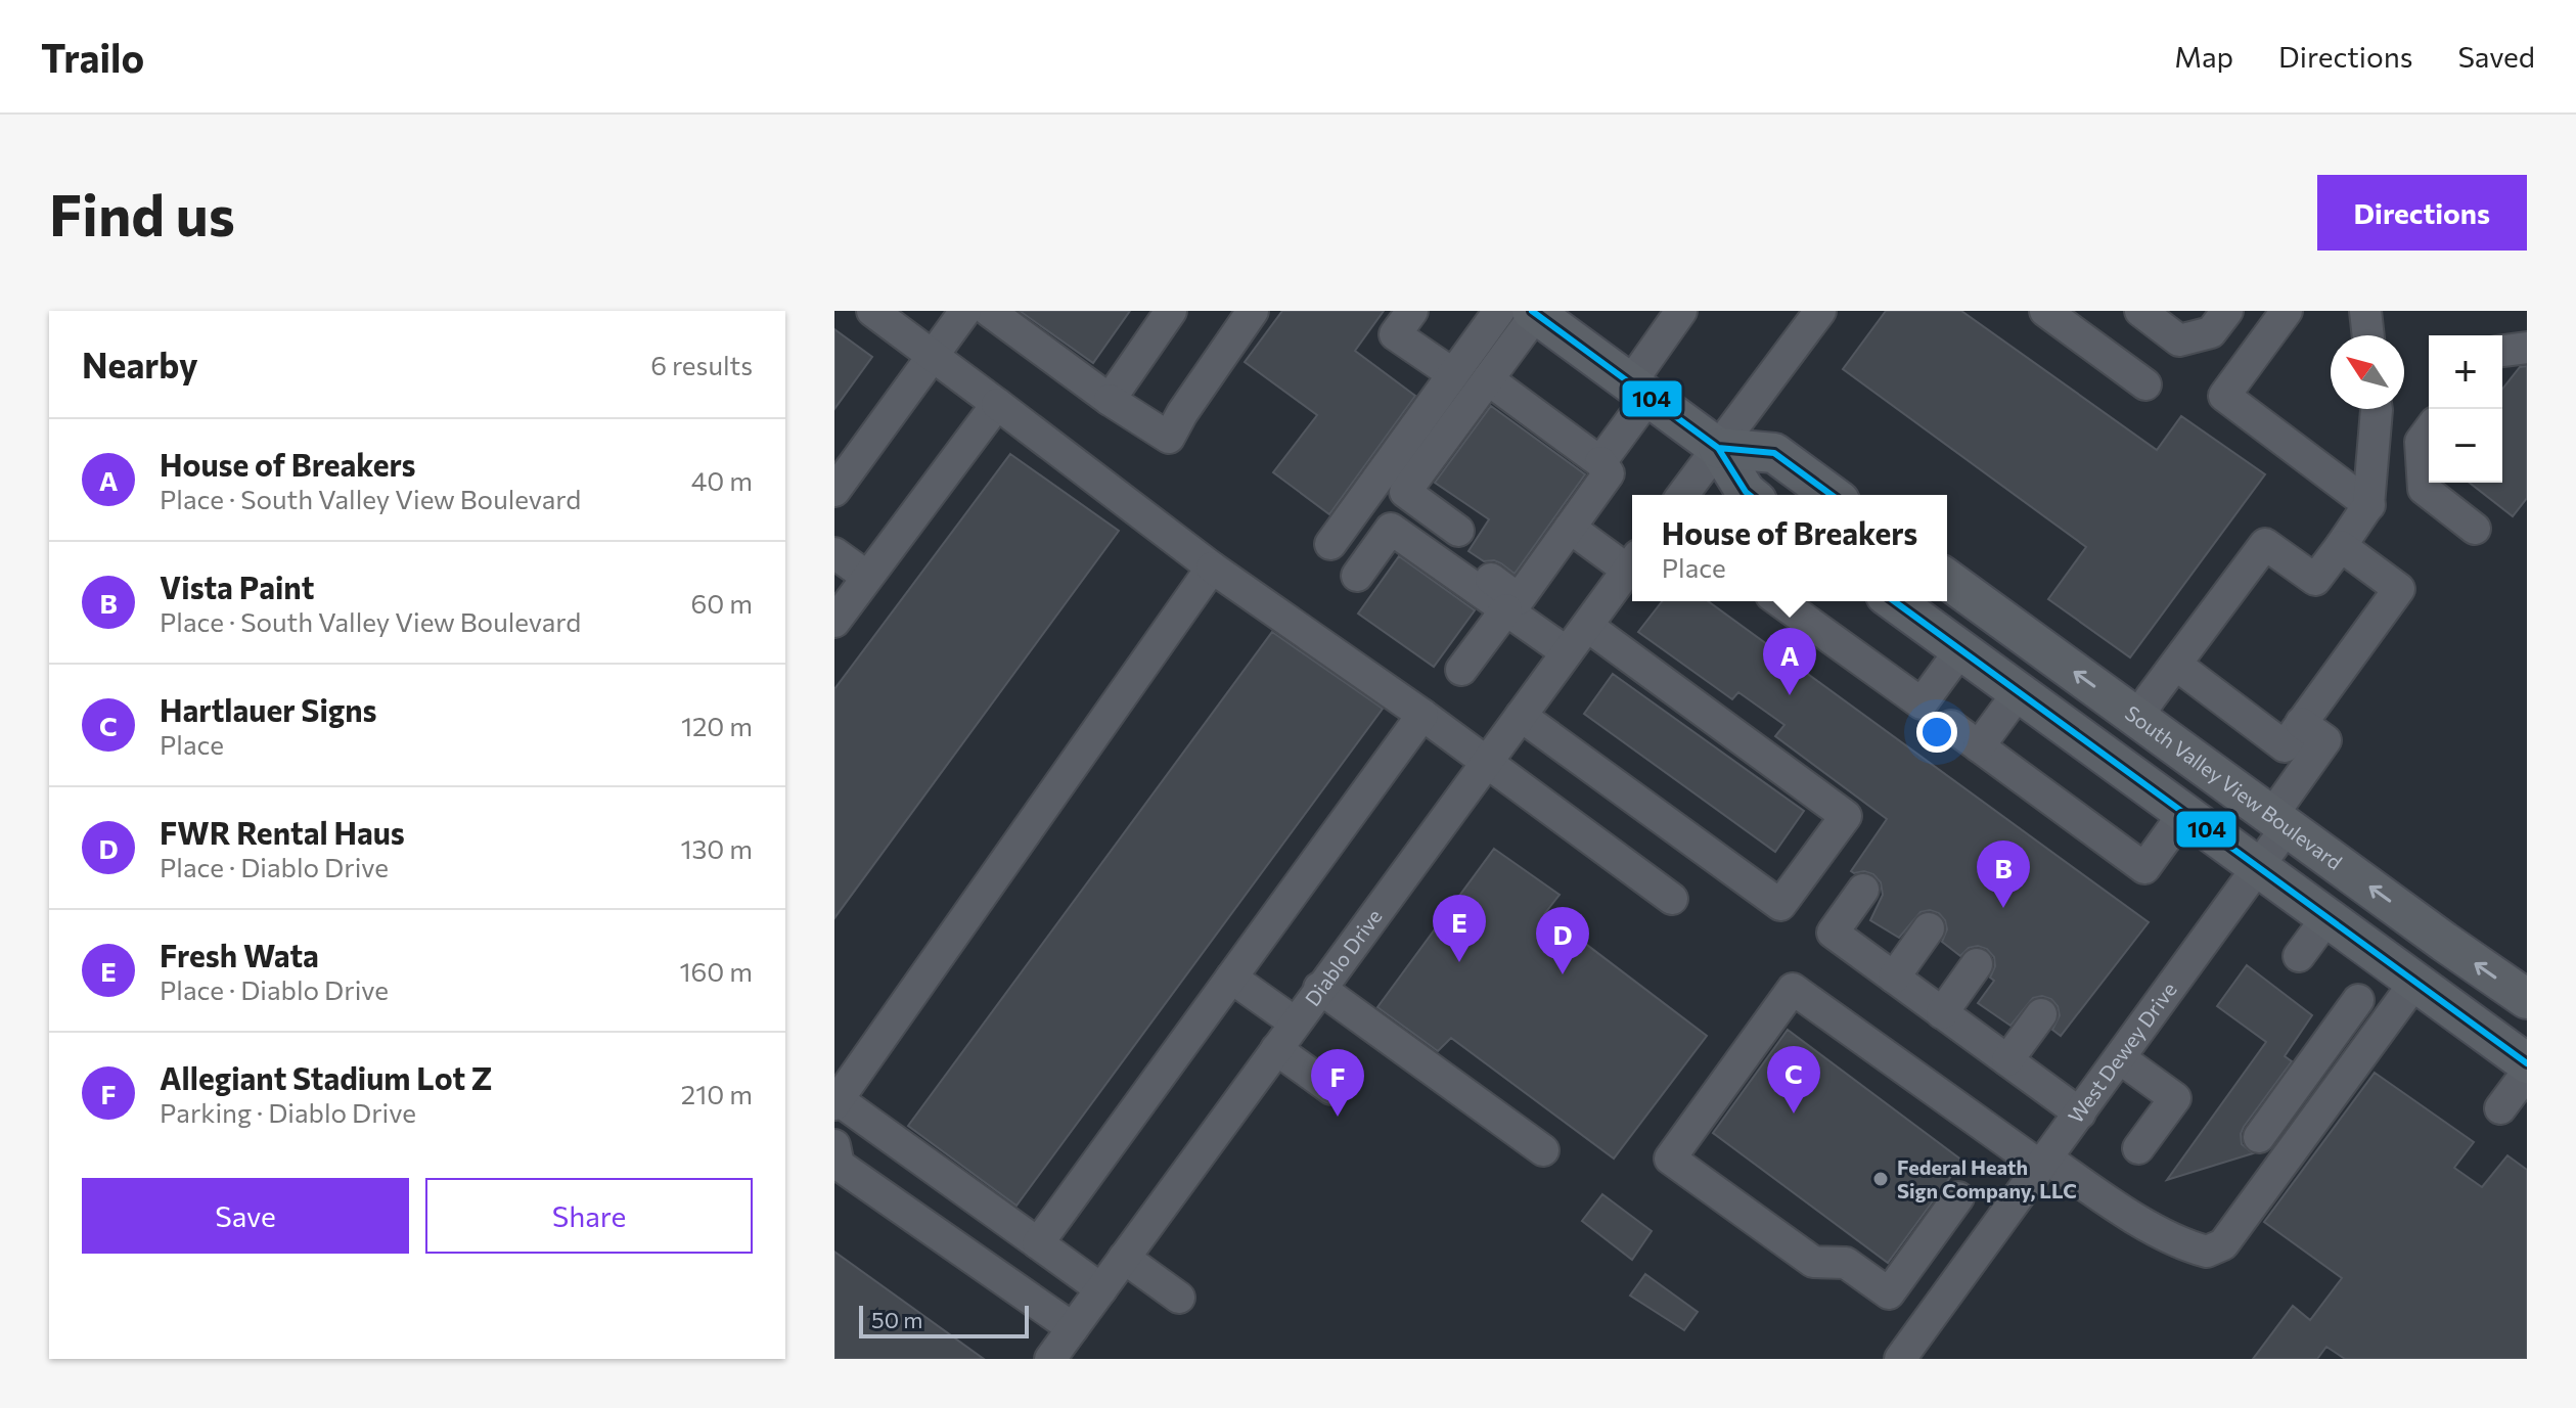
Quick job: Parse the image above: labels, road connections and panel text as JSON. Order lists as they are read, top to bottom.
{
  "streets": {
    "main road": ["South Valley View Boulevard"],
    "street": ["Diablo Drive", "West Dewey Drive"]
  },
  "crossings": [
    ["South Valley View Boulevard", "West Dewey Drive"]
  ],
  "places": ["Federal Heath Sign Company, LLC"],
  "lines": ["transit line 104"],
  "scale_bar": "50 m",
  "north": "top left",
  "page": {
    "header": "Trailo",
    "nav": ["Map", "Directions", "Saved"],
    "buttons": [
      "Directions",
      ["Save", "Share"]
    ],
    "title": "Find us",
    "heading": ["Nearby", "6 results"],
    "map_buttons": ["+", "−"],
    "list": [
      {
        "mark": "A",
        "name": "House of Breakers",
        "note": "Place · South Valley View Boulevard",
        "value": "40 m"
      },
      {
        "mark": "B",
        "name": "Vista Paint",
        "note": "Place · South Valley View Boulevard",
        "value": "60 m"
      },
      {
        "mark": "C",
        "name": "Hartlauer Signs",
        "note": "Place",
        "value": "120 m"
      },
      {
        "mark": "D",
        "name": "FWR Rental Haus",
        "note": "Place · Diablo Drive",
        "value": "130 m"
      },
      {
        "mark": "E",
        "name": "Fresh Wata",
        "note": "Place · Diablo Drive",
        "value": "160 m"
      },
      {
        "mark": "F",
        "name": "Allegiant Stadium Lot Z",
        "note": "Parking · Diablo Drive",
        "value": "210 m"
      }
    ],
    "popup": ["House of Breakers", "Place"],
    "pins": [
      "A",
      "B",
      "E",
      "D",
      "C",
      "F"
    ],
    "scale": "50 m"
  }
}
